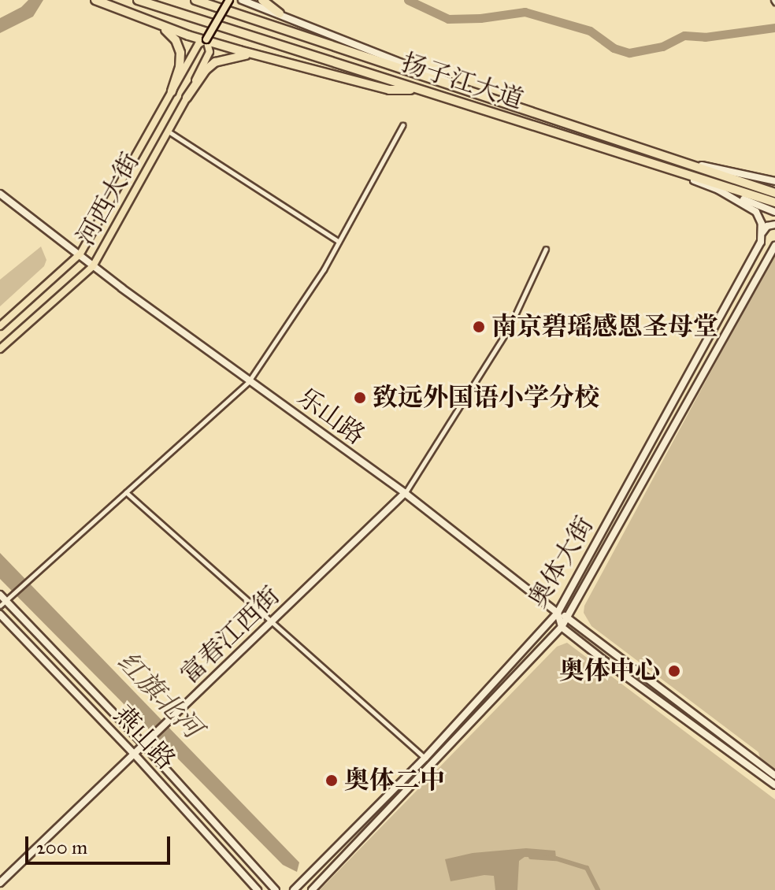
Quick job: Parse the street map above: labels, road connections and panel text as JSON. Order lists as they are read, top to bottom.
{
  "streets": {
    "highway": ["扬子江大道"],
    "main road": ["河西大街"],
    "street": [
      "乐山路",
      "奥体大街",
      "富春江西街",
      "燕山路"
    ]
  },
  "crossings": [
    ["河西大街", "乐山路"],
    ["乐山路", "奥体大街"],
    ["乐山路", "富春江西街"],
    ["富春江西街", "燕山路"]
  ],
  "water": ["红旗北河"],
  "places": [
    "南京碧瑶感恩圣母堂",
    "致远外国语小学分校",
    "奥体中心",
    "奥体二中"
  ],
  "scale_bar": "200 m"
}
